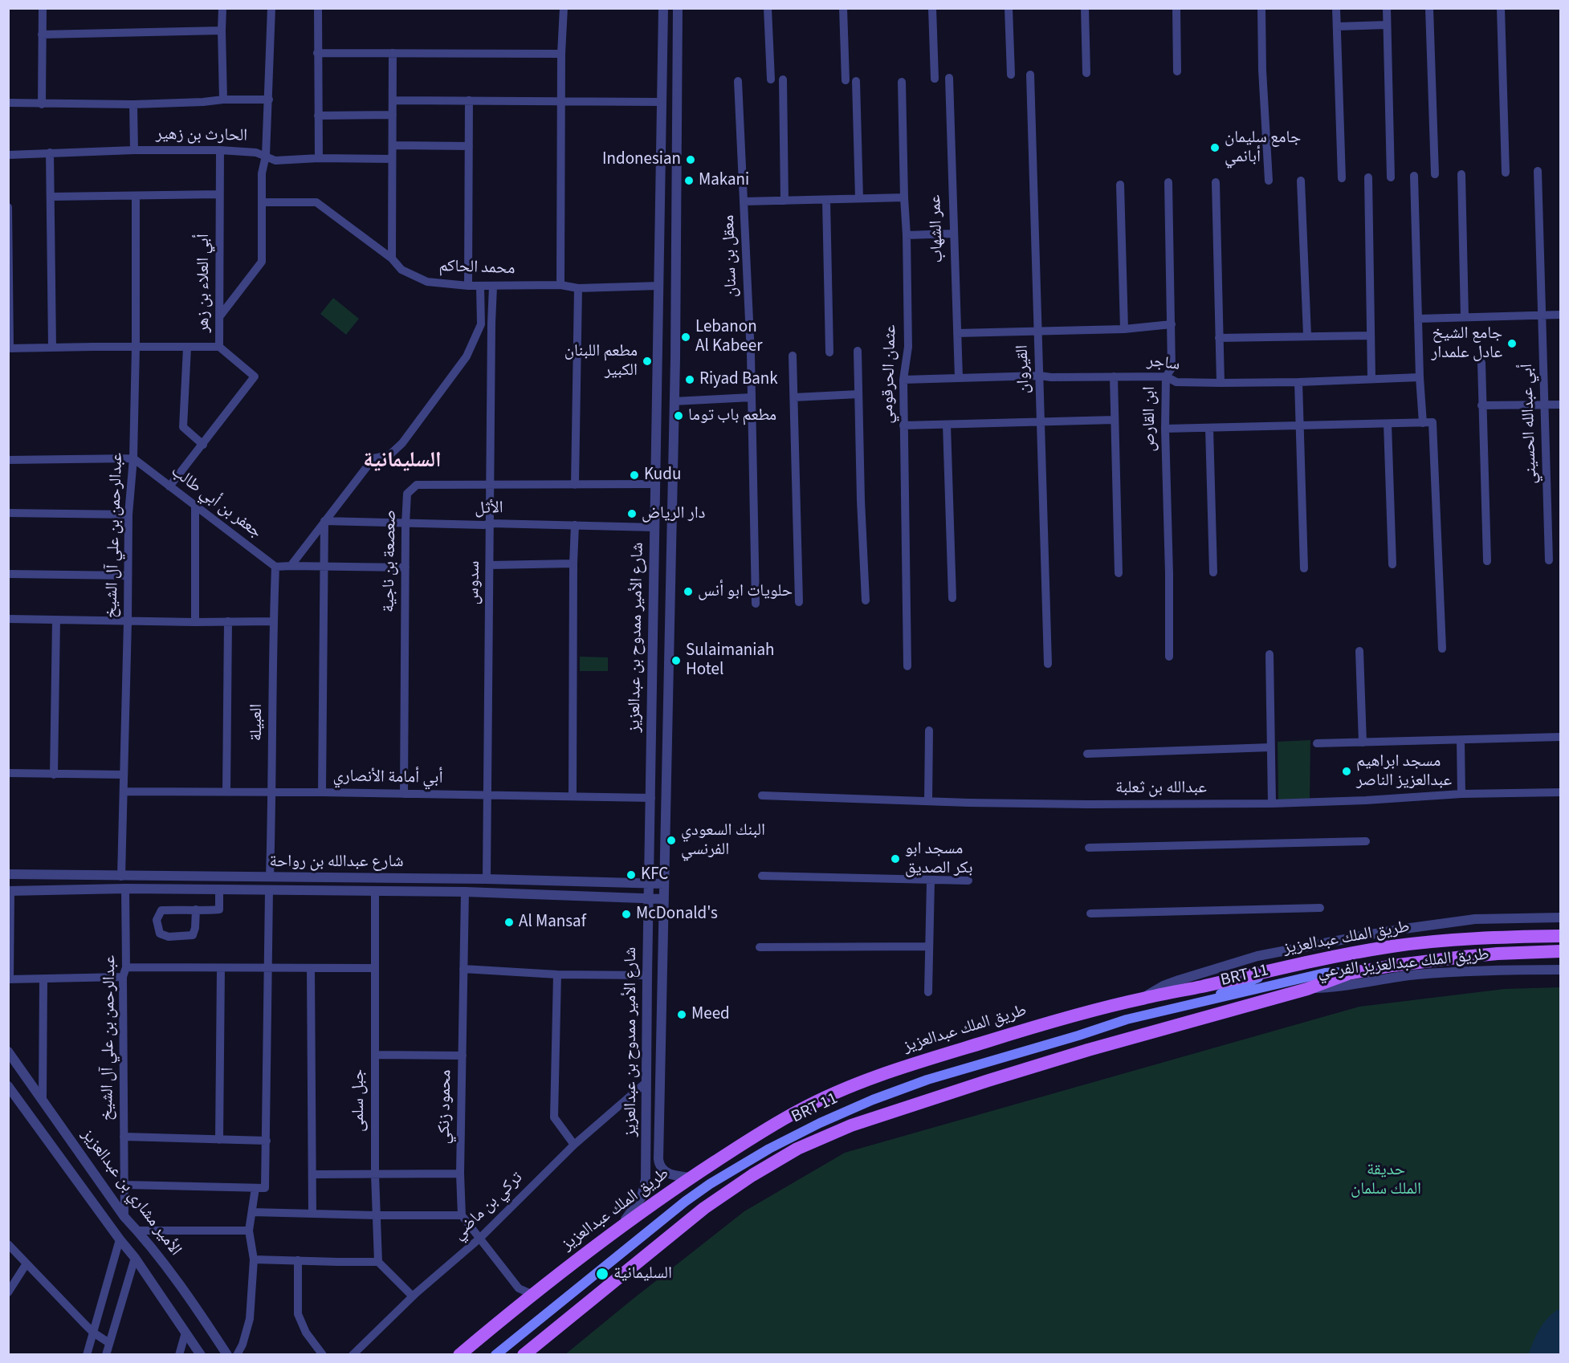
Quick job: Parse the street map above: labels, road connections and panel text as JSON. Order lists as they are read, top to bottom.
{
  "streets": {
    "main road": ["طريق الملك عبدالعزيز", "BRT 11"],
    "street": [
      "الحارث بن زهير",
      "عمر الشهاب",
      "معقل بن سنان",
      "محمد الحاكم",
      "أبي العلاء بن زهر",
      "ساجر",
      "القيروان",
      "عثمان الحرقومي",
      "ابن القارص",
      "أبي عبدالله الحسيني",
      "جعفر بن أبي طالب",
      "الأثل",
      "عبدالرحمن بن علي آل الشيخ",
      "صعصعة بن ناجية",
      "سدوس",
      "شارع الأمير ممدوح بن عبدالعزيز",
      "العبيلة",
      "أبي أمامة الأنصاري",
      "عبدالله بن ثعلبة",
      "شارع عبدالله بن رواحة",
      "طريق الملك عبدالعزيز الفرعي",
      "جبل سلمى",
      "محمود زنكي",
      "الأمير مشاري بن عبدالعزيز",
      "تركي بن ماضي"
    ]
  },
  "crossings": [
    ["الحارث بن زهير", "أبي العلاء بن زهر"],
    ["عمر الشهاب", "ساجر"],
    ["محمد الحاكم", "سدوس"],
    ["محمد الحاكم", "شارع الأمير ممدوح بن عبدالعزيز"],
    ["أبي العلاء بن زهر", "جعفر بن أبي طالب"],
    ["ساجر", "القيروان"],
    ["ساجر", "عثمان الحرقومي"],
    ["ساجر", "ابن القارص"],
    ["جعفر بن أبي طالب", "عبدالرحمن بن علي آل الشيخ"],
    ["جعفر بن أبي طالب", "العبيلة"],
    ["الأثل", "صعصعة بن ناجية"],
    ["الأثل", "سدوس"],
    ["الأثل", "شارع الأمير ممدوح بن عبدالعزيز"],
    ["عبدالرحمن بن علي آل الشيخ", "أبي أمامة الأنصاري"],
    ["عبدالرحمن بن علي آل الشيخ", "شارع عبدالله بن رواحة"],
    ["عبدالرحمن بن علي آل الشيخ", "الأمير مشاري بن عبدالعزيز"],
    ["صعصعة بن ناجية", "سدوس"],
    ["صعصعة بن ناجية", "شارع الأمير ممدوح بن عبدالعزيز"],
    ["صعصعة بن ناجية", "أبي أمامة الأنصاري"],
    ["سدوس", "أبي أمامة الأنصاري"],
    ["سدوس", "شارع عبدالله بن رواحة"],
    ["شارع الأمير ممدوح بن عبدالعزيز", "أبي أمامة الأنصاري"],
    ["شارع الأمير ممدوح بن عبدالعزيز", "شارع عبدالله بن رواحة"],
    ["شارع الأمير ممدوح بن عبدالعزيز", "طريق الملك عبدالعزيز"],
    ["شارع الأمير ممدوح بن عبدالعزيز", "تركي بن ماضي"],
    ["العبيلة", "أبي أمامة الأنصاري"],
    ["العبيلة", "شارع عبدالله بن رواحة"],
    ["شارع عبدالله بن رواحة", "جبل سلمى"],
    ["شارع عبدالله بن رواحة", "محمود زنكي"],
    ["طريق الملك عبدالعزيز", "طريق الملك عبدالعزيز الفرعي"],
    ["طريق الملك عبدالعزيز", "BRT 11"]
  ],
  "districts": ["السليمانية"],
  "parks": ["حديقة الملك سلمان"],
  "places": [
    "جامع سليمان أبانمي",
    "Indonesian",
    "Makani",
    "Lebanon Al Kabeer",
    "جامع الشيخ عادل علمدار",
    "مطعم اللبنان الكبير",
    "Riyad Bank",
    "مطعم باب توما",
    "Kudu",
    "دار الرياض",
    "حلويات ابو أنس",
    "Sulaimaniah Hotel",
    "مسجد ابراهيم عبدالعزيز الناصر",
    "البنك السعودي الفرنسي",
    "مسجد ابو بكر الصديق",
    "KFC",
    "McDonald's",
    "Al Mansaf",
    "Meed",
    "السليمانية"
  ]
}
